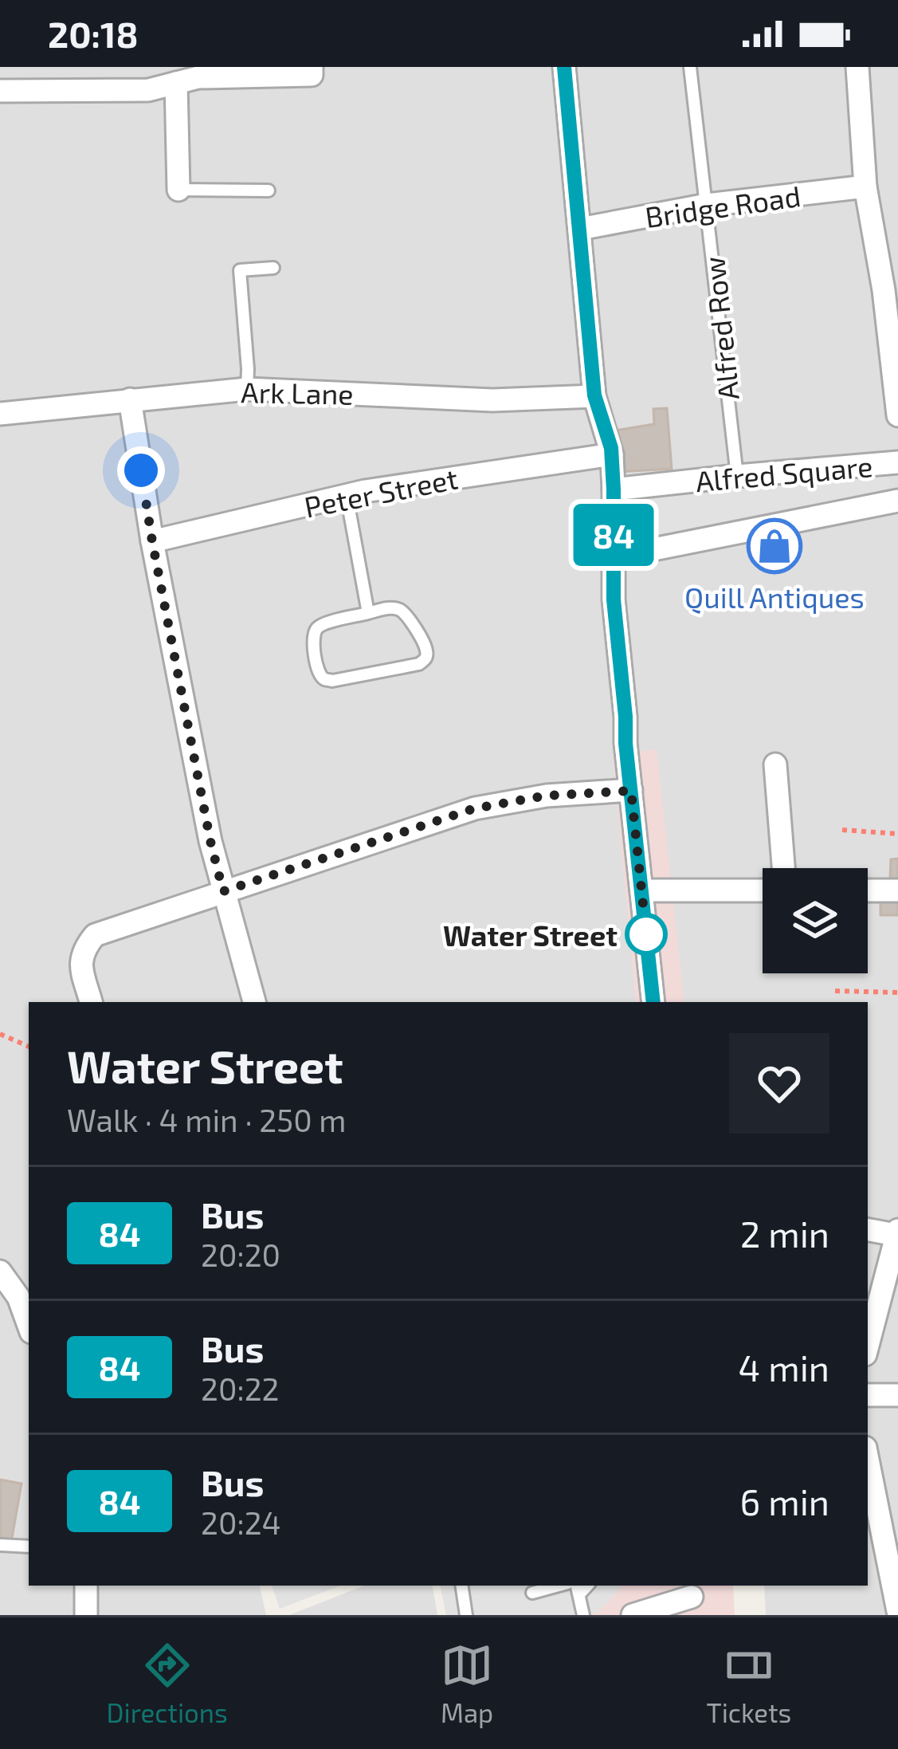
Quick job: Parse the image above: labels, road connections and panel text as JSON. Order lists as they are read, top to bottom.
{
  "streets": {
    "street": [
      "Bridge Road",
      "Ark Lane",
      "Alfred Square",
      "Peter Street"
    ],
    "lane": ["Alfred Row"]
  },
  "crossings": [
    ["Bridge Road", "Alfred Row"],
    ["Alfred Row", "Alfred Square"]
  ],
  "places": {
    "shop": ["Quill Antiques"],
    "other": ["Water Street"]
  },
  "lines": ["bus line 84"],
  "page": {
    "status": "20:18",
    "on_map": "84",
    "heading": ["Water Street", "Walk · 4 min · 250 m"],
    "list": [
      {
        "mark": "84",
        "name": "Bus",
        "note": "20:20",
        "value": "2 min"
      },
      {
        "mark": "84",
        "name": "Bus",
        "note": "20:22",
        "value": "4 min"
      },
      {
        "mark": "84",
        "name": "Bus",
        "note": "20:24",
        "value": "6 min"
      }
    ],
    "tabs": ["Directions", "Map", "Tickets"]
  }
}
